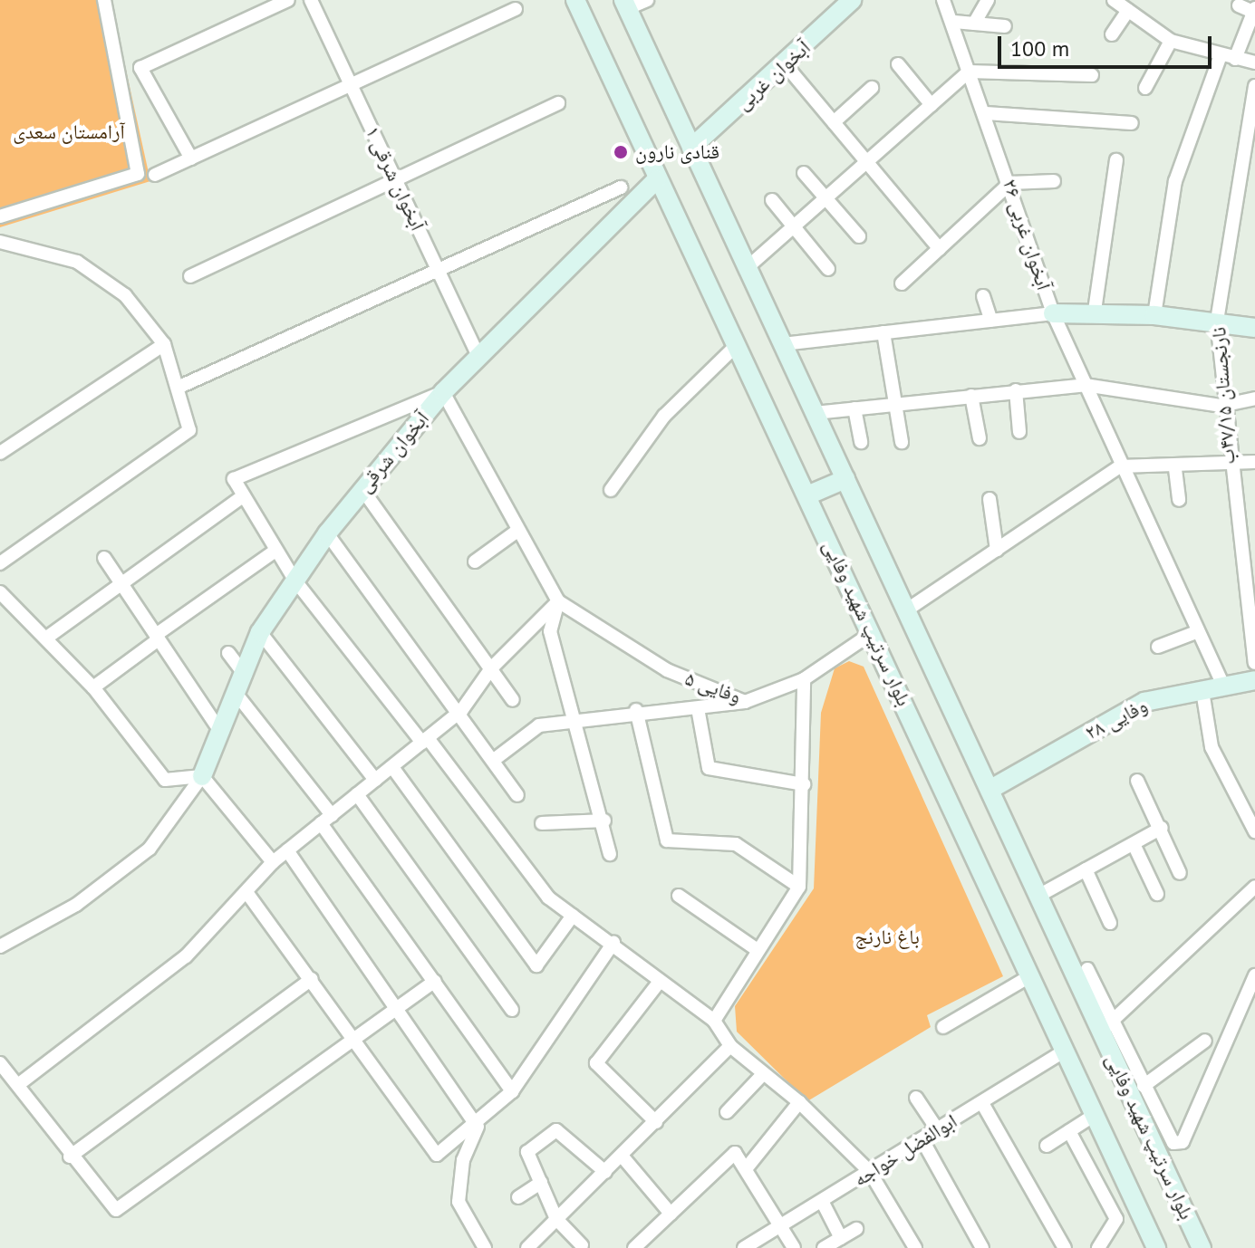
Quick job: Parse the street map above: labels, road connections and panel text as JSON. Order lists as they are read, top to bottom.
{
  "streets": {
    "main road": [
      "آبخوان غربی",
      "آبخوان شرقی",
      "بلوار سرتیپ شهید وفایی",
      "وفایی ۲۸"
    ],
    "street": [
      "آبخوان شرقی ۱",
      "آبخوان غربی ۲۶",
      "نارنجستان ۴۷/۱۵ب",
      "وفایی ۵",
      "ابوالفضل خواجه"
    ]
  },
  "crossings": [
    ["آبخوان غربی", "بلوار سرتیپ شهید وفایی"],
    ["آبخوان شرقی ۱", "آبخوان شرقی"],
    ["آبخوان غربی ۲۶", "وفایی ۲۸"],
    ["آبخوان شرقی", "بلوار سرتیپ شهید وفایی"],
    ["بلوار سرتیپ شهید وفایی", "وفایی ۵"],
    ["بلوار سرتیپ شهید وفایی", "وفایی ۲۸"],
    ["بلوار سرتیپ شهید وفایی", "ابوالفضل خواجه"]
  ],
  "parks": ["آرامستان سعدی", "باغ نارنج"],
  "places": ["قنادی نارون"],
  "scale_bar": "100 m"
}
